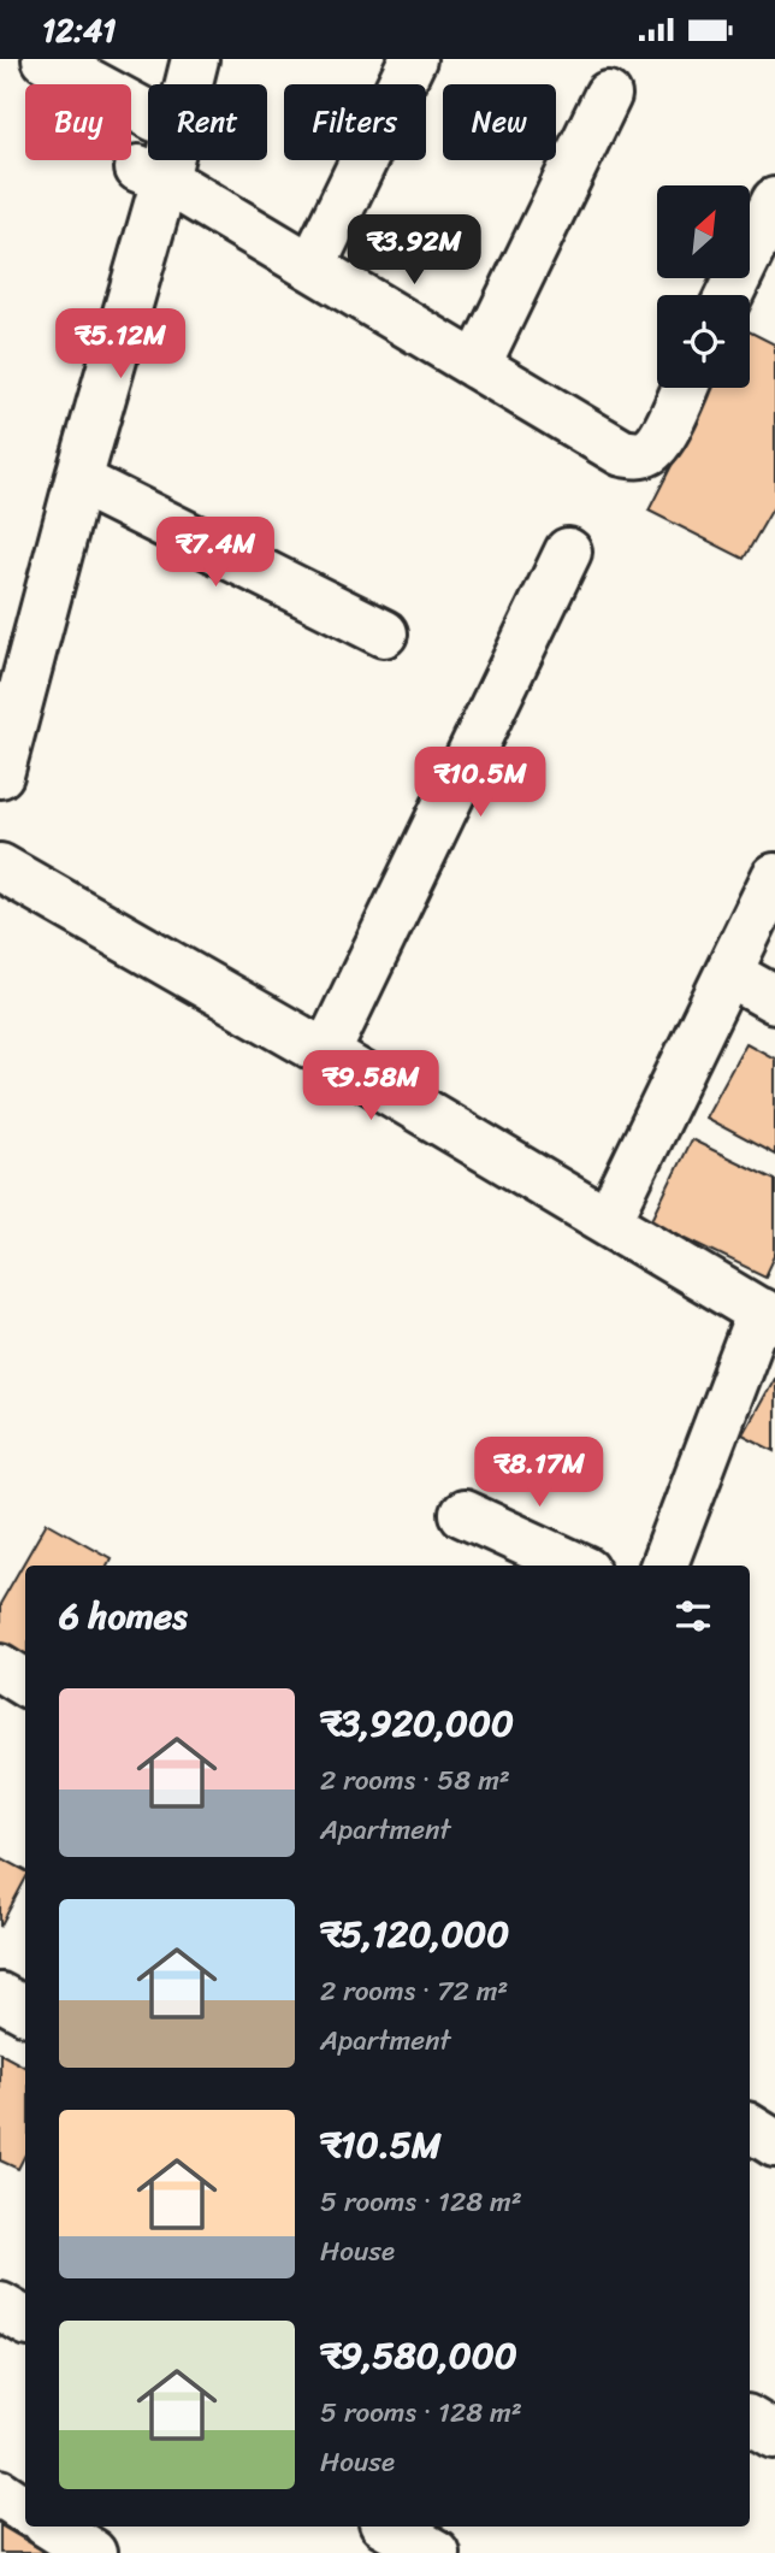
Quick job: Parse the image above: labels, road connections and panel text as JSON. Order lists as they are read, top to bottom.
{
  "north": "top right",
  "page": {
    "status": "12:41",
    "chip": [
      "Buy",
      "Rent",
      "Filters",
      "New"
    ],
    "price": [
      "₹3.92M",
      "₹5.12M",
      "₹7.4M",
      "₹10.5M",
      "₹9.58M",
      "₹8.17M"
    ],
    "heading": "6 homes",
    "list": [
      {
        "name": "₹3,920,000",
        "note": "2 rooms · 58 m² · Apartment"
      },
      {
        "name": "₹5,120,000",
        "note": "2 rooms · 72 m² · Apartment"
      },
      {
        "name": "₹10.5M",
        "note": "5 rooms · 128 m² · House"
      },
      {
        "name": "₹9,580,000",
        "note": "5 rooms · 128 m² · House"
      }
    ]
  }
}
